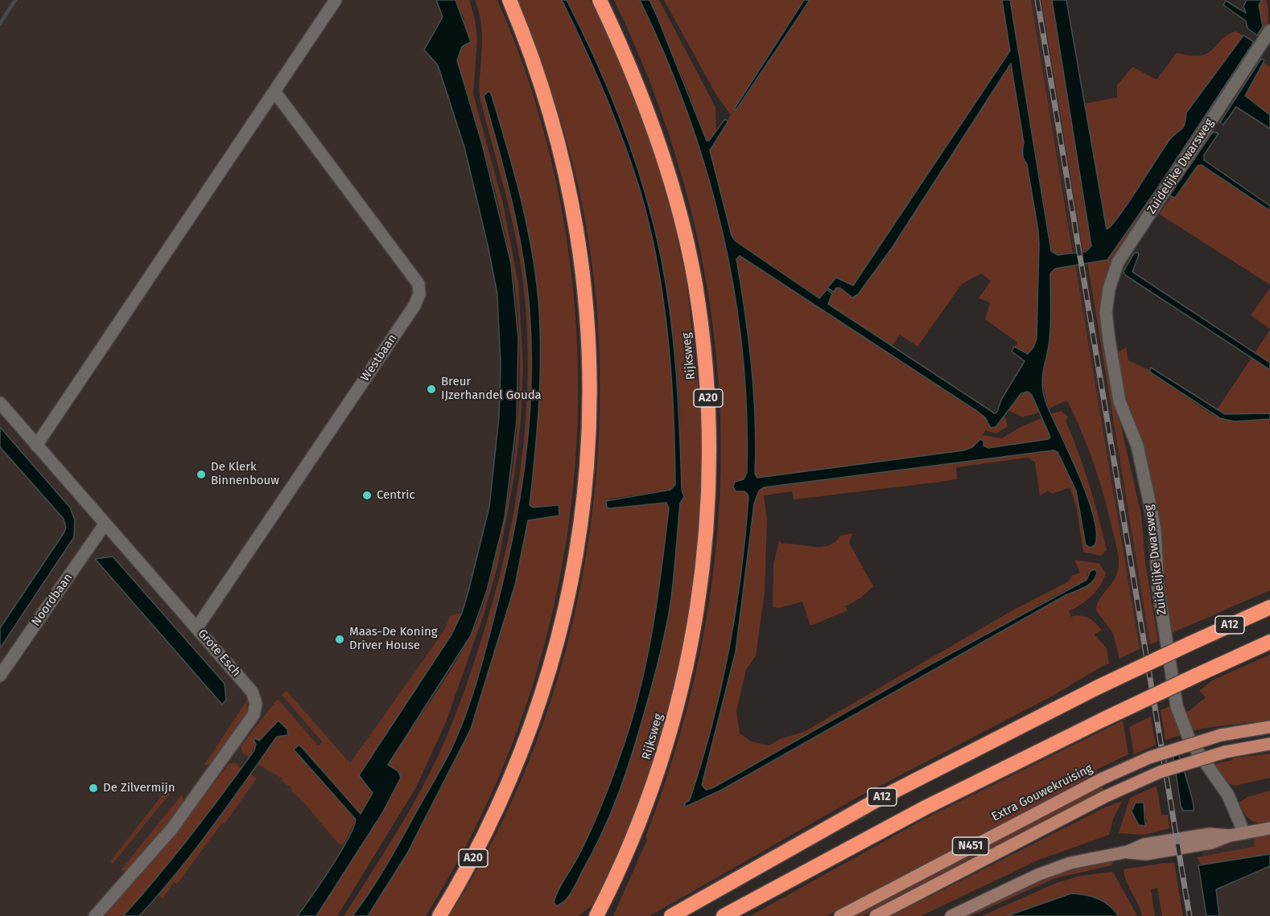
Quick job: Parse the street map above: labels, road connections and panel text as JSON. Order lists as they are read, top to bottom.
{
  "streets": {
    "highway": ["Rijksweg", "A20", "A12"],
    "main road": ["Extra Gouwekruising", "N451"],
    "street": [
      "Zuidelijke Dwarsweg",
      "Westbaan",
      "Noordbaan",
      "Grote Esch"
    ]
  },
  "crossings": [
    ["Westbaan", "Grote Esch"],
    ["Noordbaan", "Grote Esch"]
  ],
  "places": [
    "Breur IJzerhandel Gouda",
    "De Klerk Binnenbouw",
    "Centric",
    "Maas-De Koning Driver House",
    "De Zilvermijn"
  ]
}
